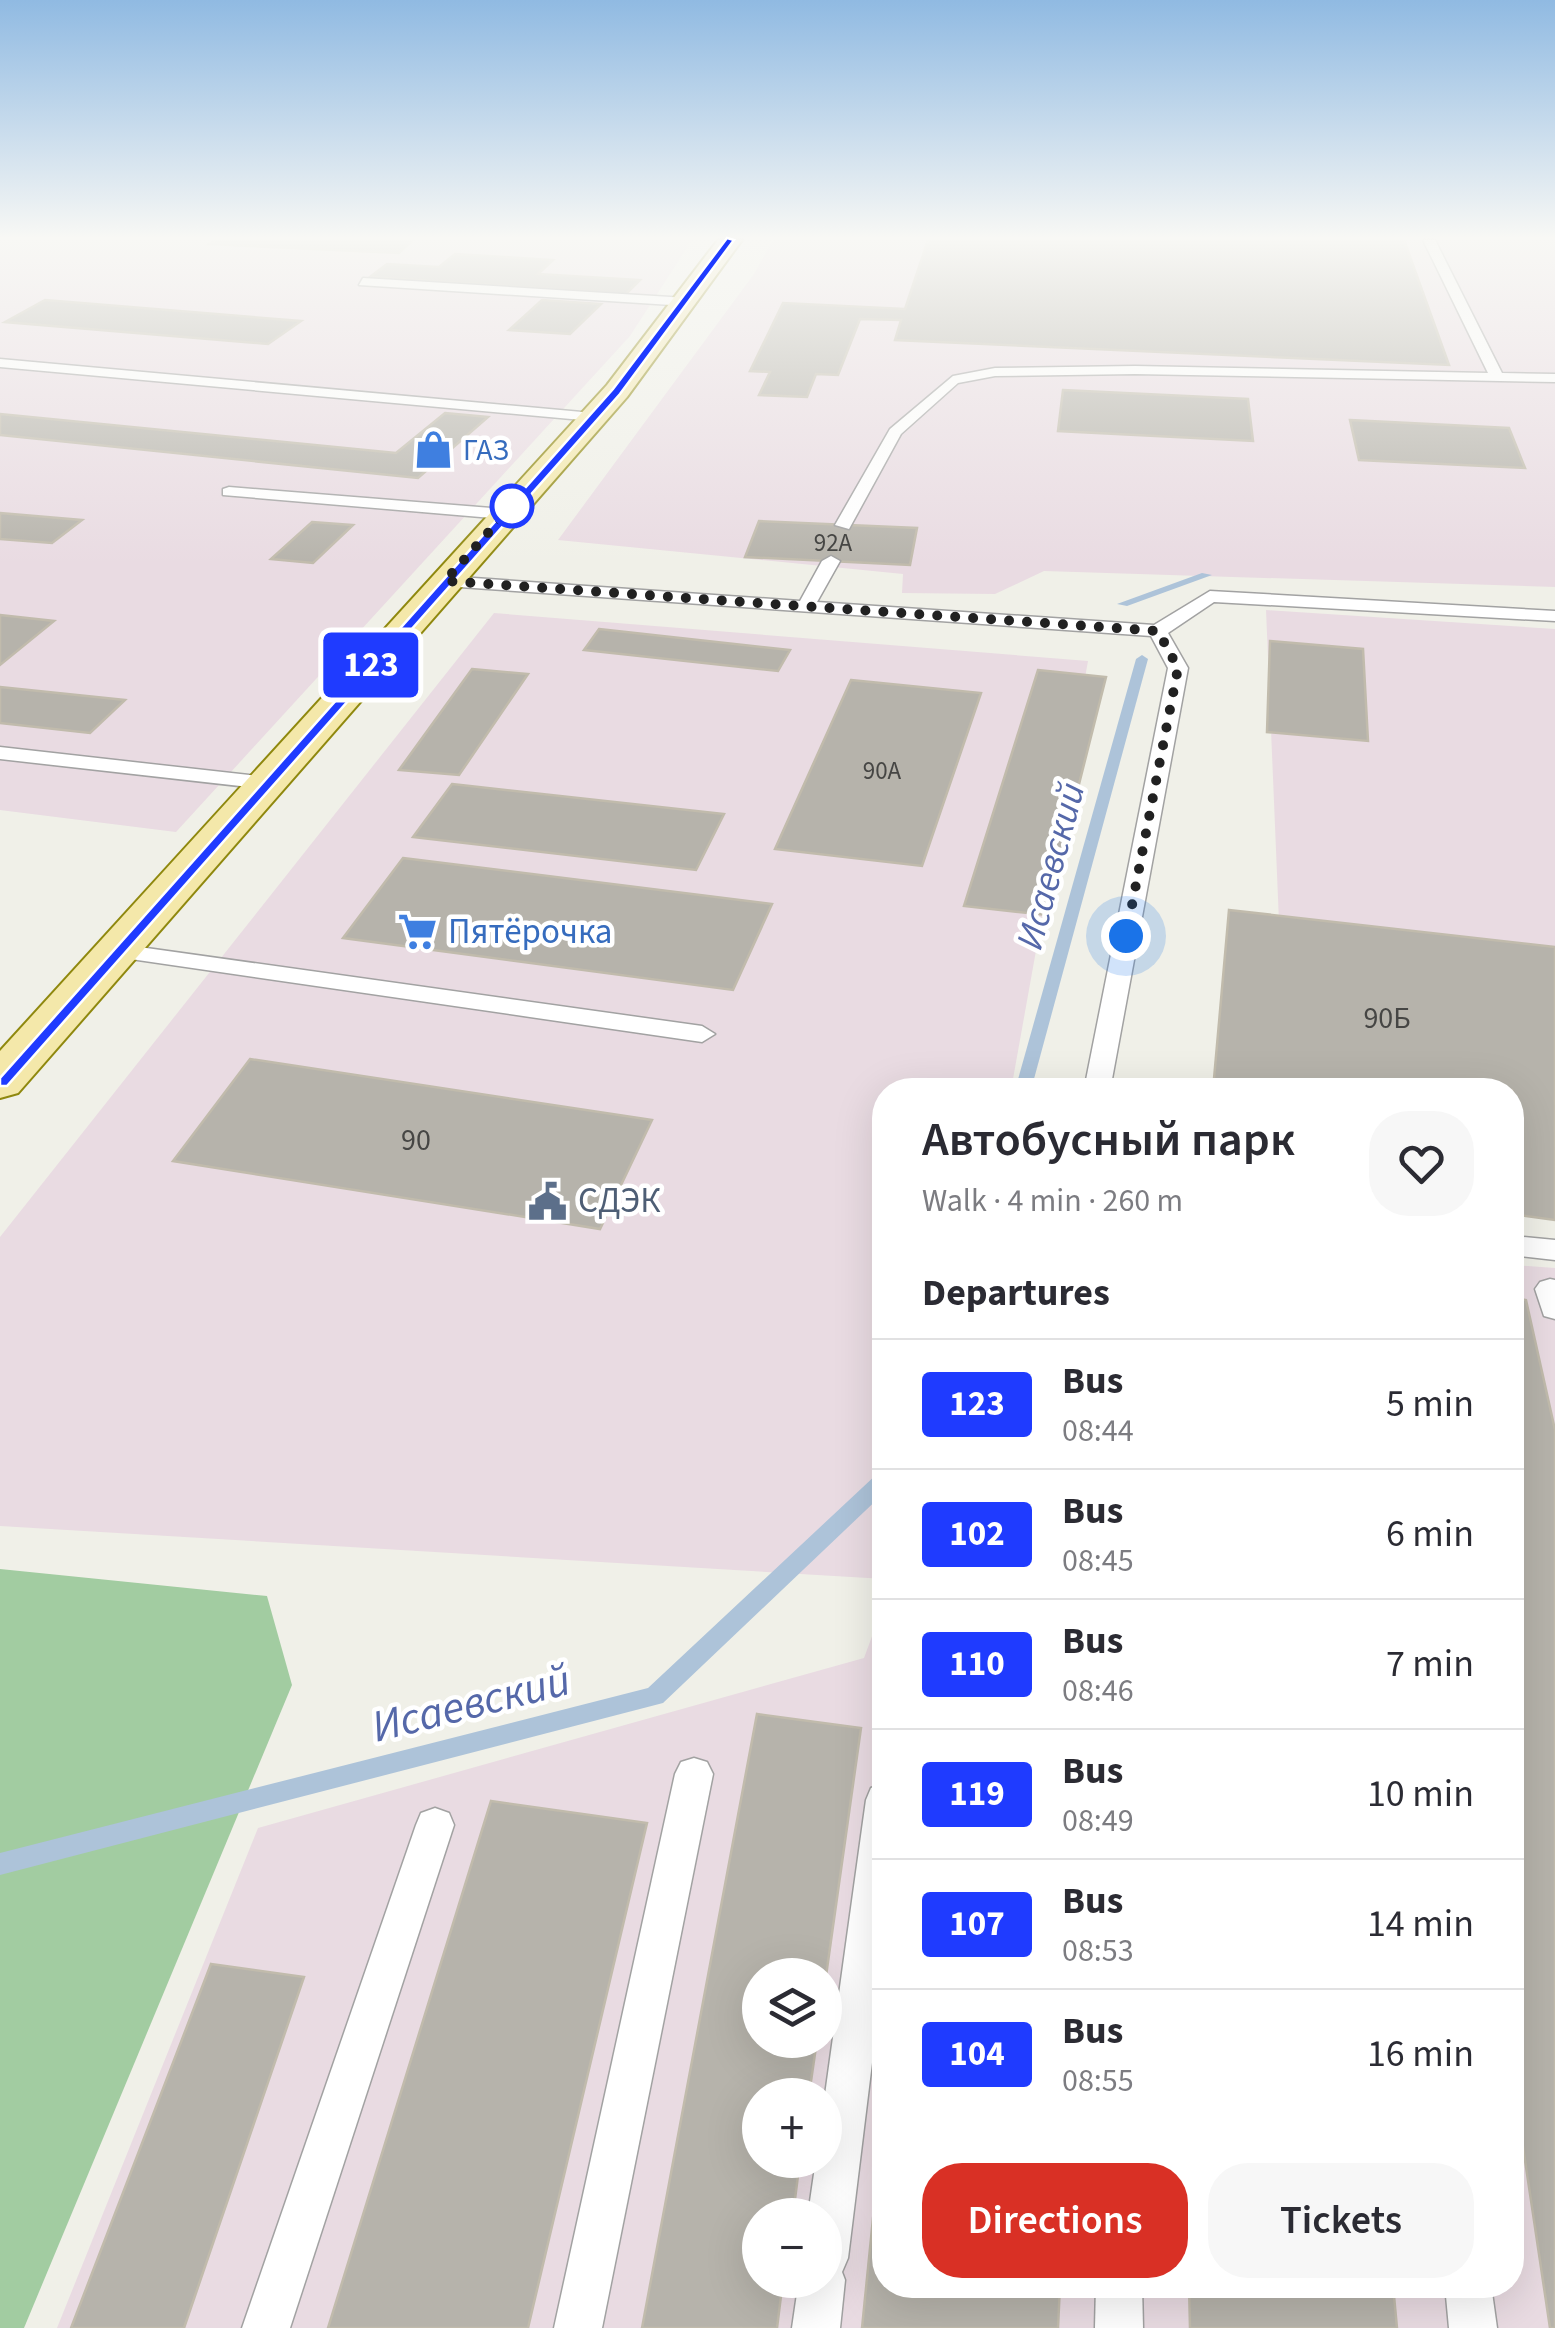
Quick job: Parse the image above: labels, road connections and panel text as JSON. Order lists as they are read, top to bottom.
{
  "water": ["Исаевский"],
  "places": {
    "shop": ["ГАЗ"],
    "supermarket": ["Пятёрочка"],
    "public building": ["СДЭК"]
  },
  "lines": ["bus line 123"],
  "house_numbers": [
    "92А",
    "90А",
    "90Б",
    "90"
  ],
  "page": {
    "on_map": "123",
    "heading": [
      ["Автобусный парк", "Walk · 4 min · 260 m"],
      "Departures"
    ],
    "list": [
      {
        "mark": "123",
        "name": "Bus",
        "note": "08:44",
        "value": "5 min"
      },
      {
        "mark": "102",
        "name": "Bus",
        "note": "08:45",
        "value": "6 min"
      },
      {
        "mark": "110",
        "name": "Bus",
        "note": "08:46",
        "value": "7 min"
      },
      {
        "mark": "119",
        "name": "Bus",
        "note": "08:49",
        "value": "10 min"
      },
      {
        "mark": "107",
        "name": "Bus",
        "note": "08:53",
        "value": "14 min"
      },
      {
        "mark": "104",
        "name": "Bus",
        "note": "08:55",
        "value": "16 min"
      }
    ],
    "map_buttons": ["+", "−"],
    "buttons": ["Directions", "Tickets"]
  }
}
